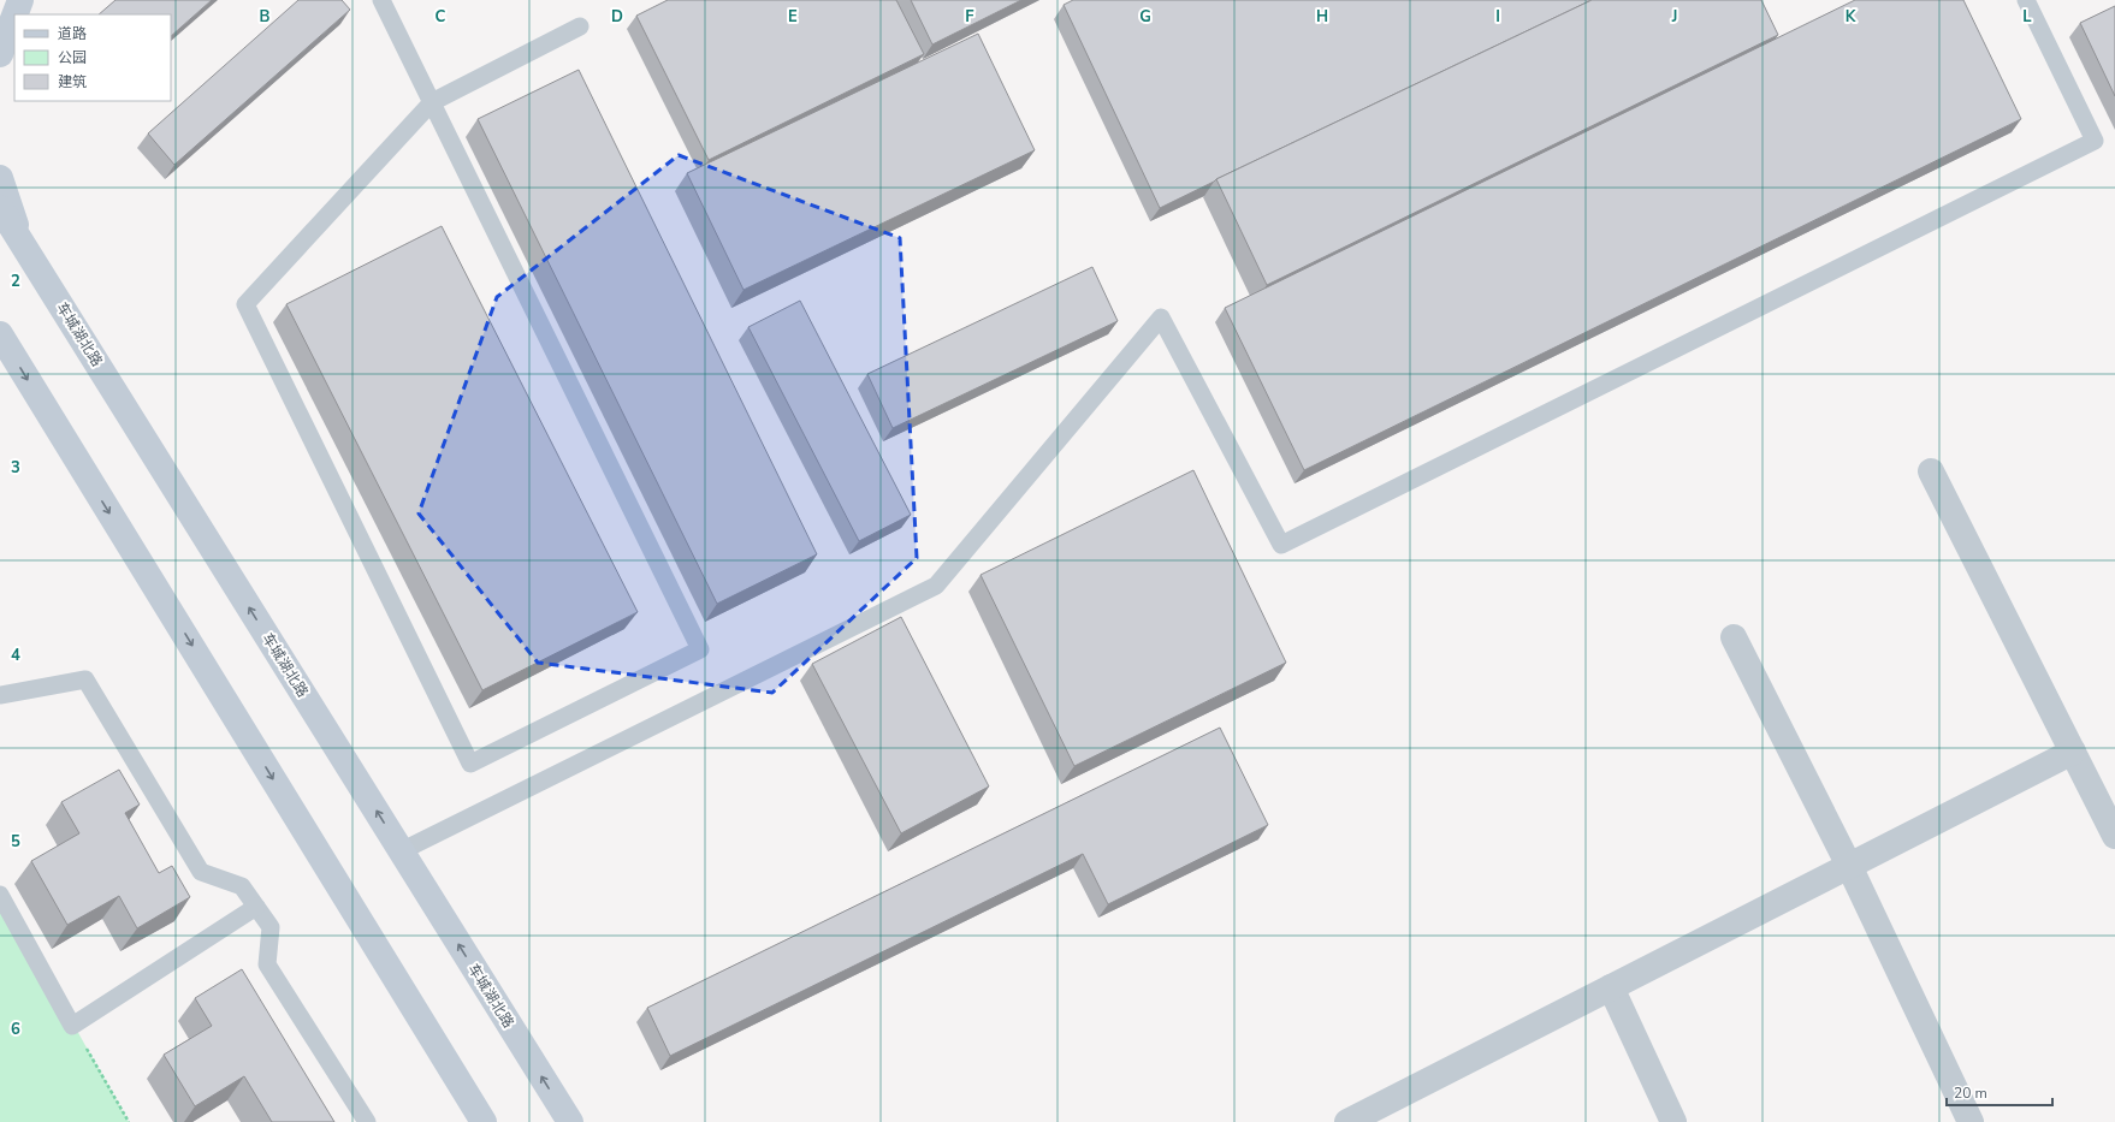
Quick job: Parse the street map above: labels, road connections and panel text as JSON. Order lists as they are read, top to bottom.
{
  "streets": {
    "main road": ["车城湖北路"]
  },
  "legend": ["道路", "公园", "建筑"],
  "scale_bar": "20 m",
  "grid": {
    "columns": [
      "B",
      "C",
      "D",
      "E",
      "F",
      "G",
      "H",
      "I",
      "J",
      "K",
      "L"
    ],
    "rows": [
      "2",
      "3",
      "4",
      "5",
      "6"
    ]
  }
}
